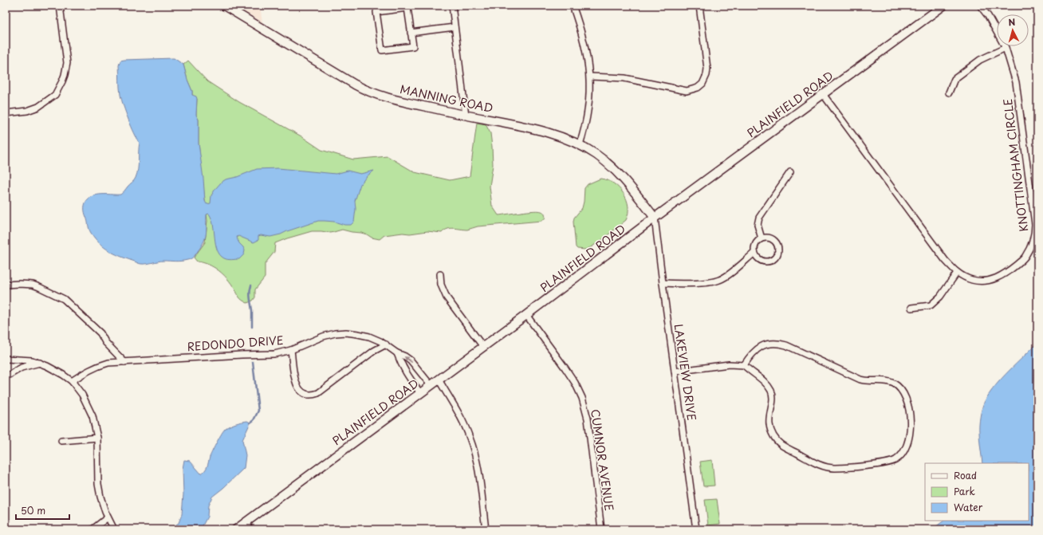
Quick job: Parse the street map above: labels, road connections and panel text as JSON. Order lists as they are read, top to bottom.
{
  "streets": {
    "main road": ["MANNING ROAD", "PLAINFIELD ROAD"],
    "street": [
      "KNOTTINGHAM CIRCLE",
      "REDONDO DRIVE",
      "LAKEVIEW DRIVE",
      "CUMNOR AVENUE"
    ]
  },
  "crossings": [
    ["MANNING ROAD", "PLAINFIELD ROAD"],
    ["MANNING ROAD", "LAKEVIEW DRIVE"],
    ["PLAINFIELD ROAD", "KNOTTINGHAM CIRCLE"],
    ["PLAINFIELD ROAD", "REDONDO DRIVE"],
    ["PLAINFIELD ROAD", "LAKEVIEW DRIVE"],
    ["PLAINFIELD ROAD", "CUMNOR AVENUE"]
  ],
  "legend": ["Road", "Park", "Water"],
  "scale_bar": "50 m",
  "north": "top"
}
